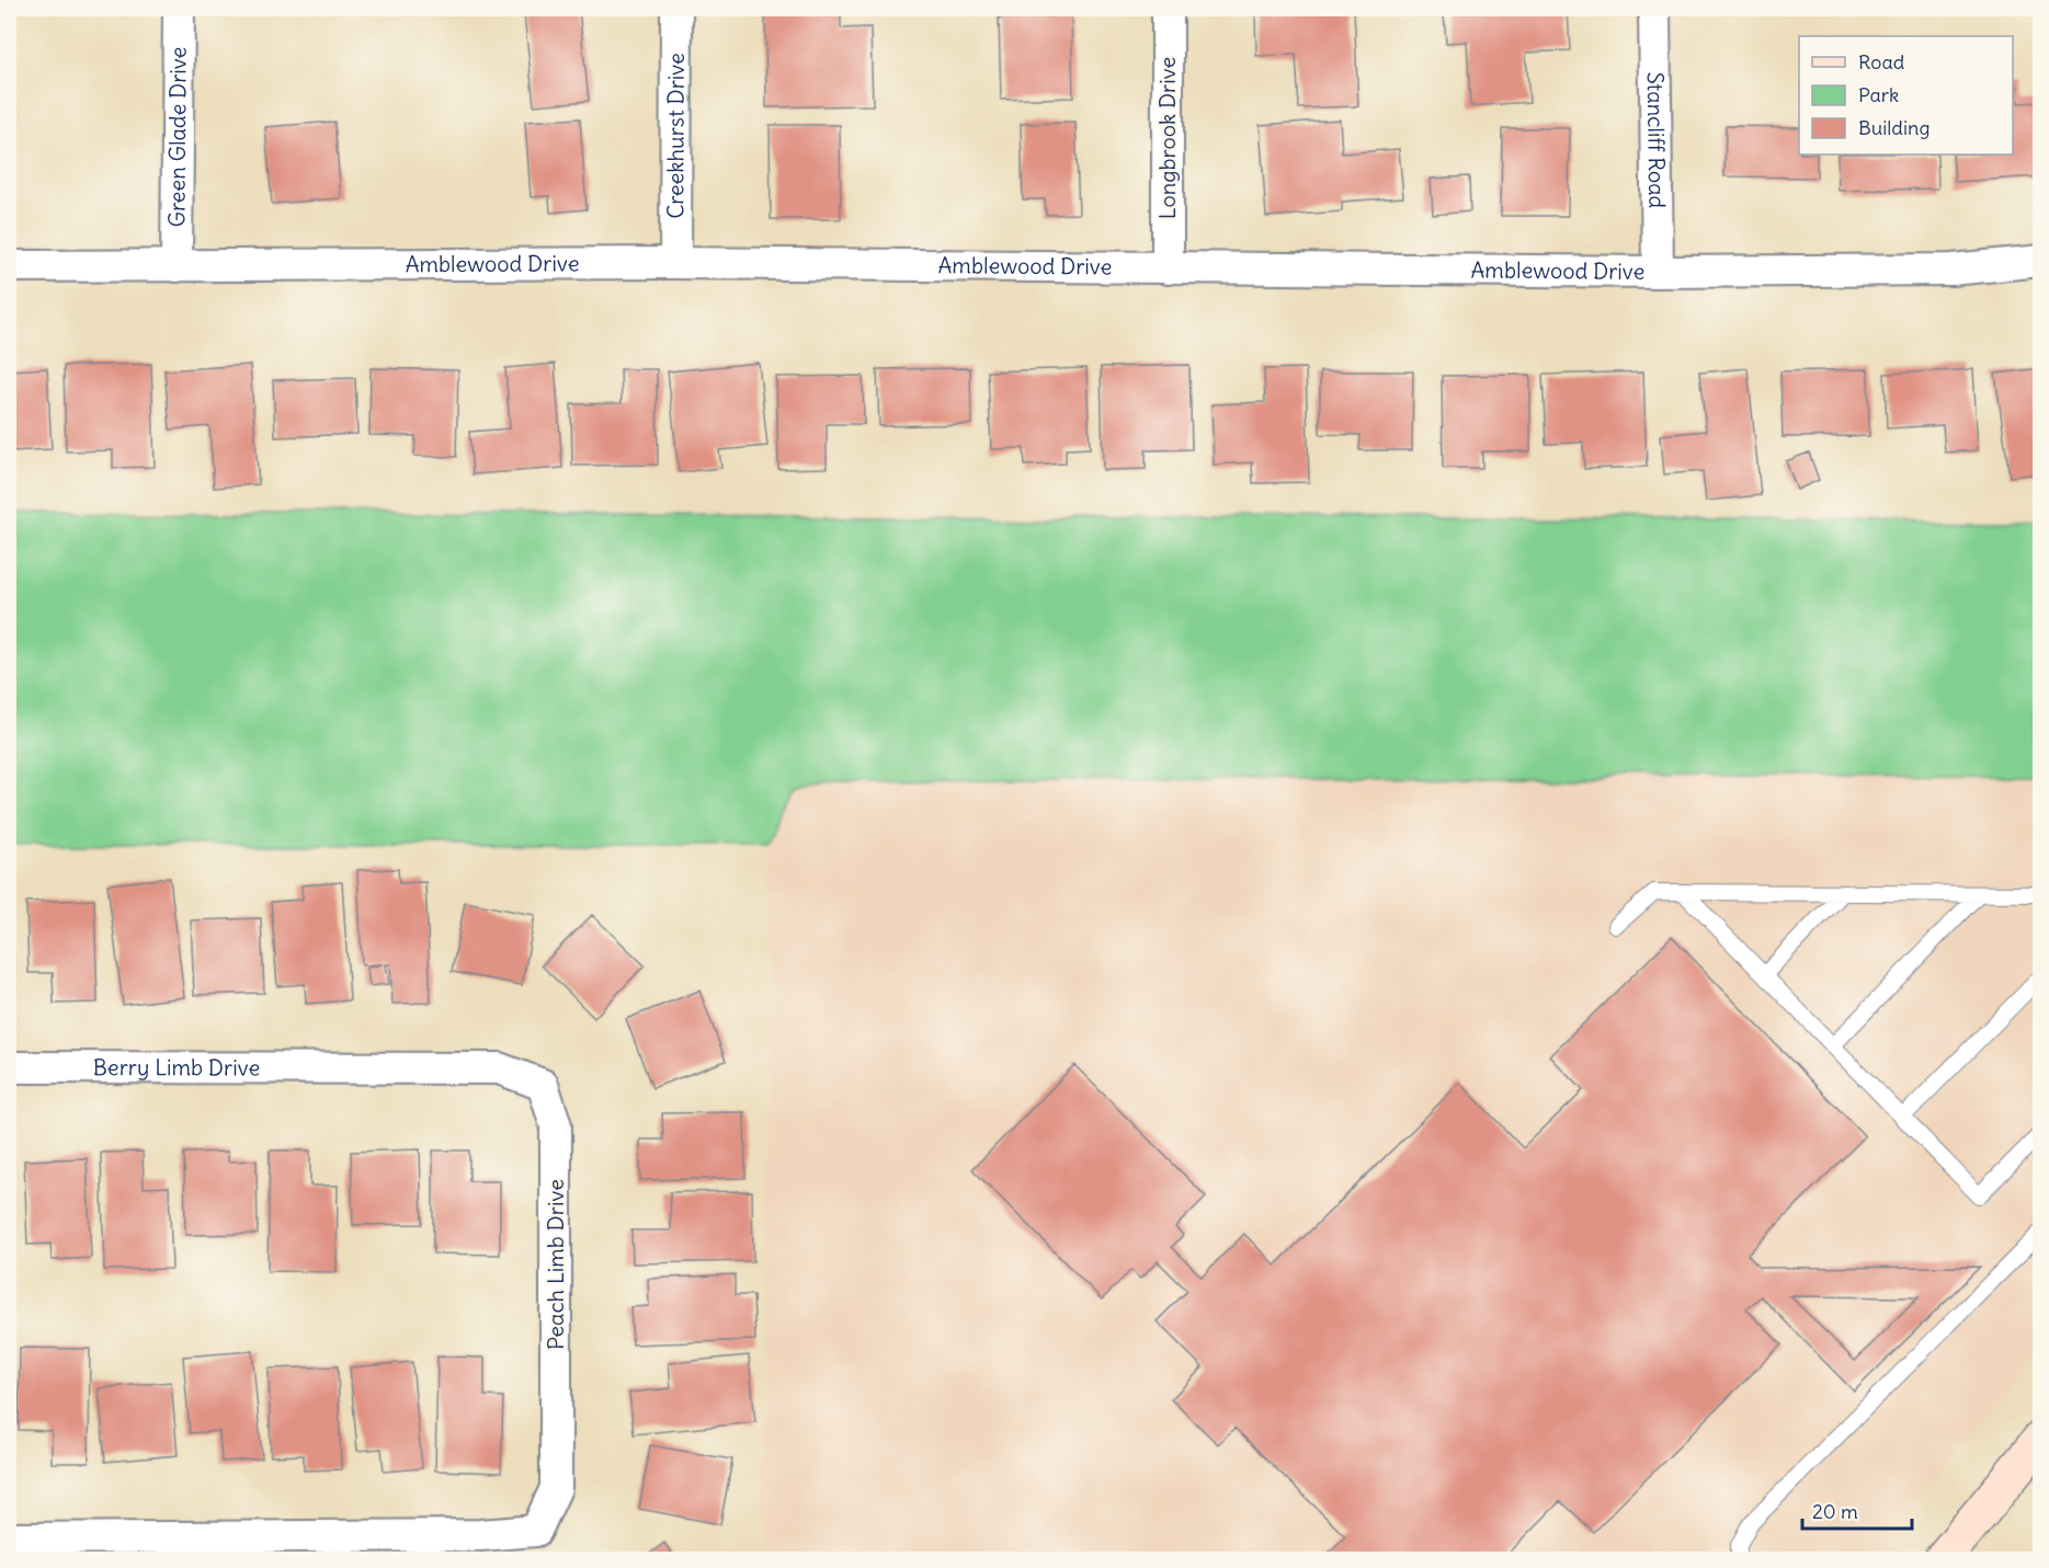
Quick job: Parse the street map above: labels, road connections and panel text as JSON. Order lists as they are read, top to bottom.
{
  "streets": {
    "street": [
      "Creekhurst Drive",
      "Green Glade Drive",
      "Longbrook Drive",
      "Stancliff Road",
      "Amblewood Drive",
      "Berry Limb Drive",
      "Peach Limb Drive"
    ]
  },
  "crossings": [
    ["Creekhurst Drive", "Amblewood Drive"],
    ["Green Glade Drive", "Amblewood Drive"],
    ["Longbrook Drive", "Amblewood Drive"],
    ["Stancliff Road", "Amblewood Drive"],
    ["Berry Limb Drive", "Peach Limb Drive"]
  ],
  "legend": ["Road", "Park", "Building"],
  "scale_bar": "20 m"
}
